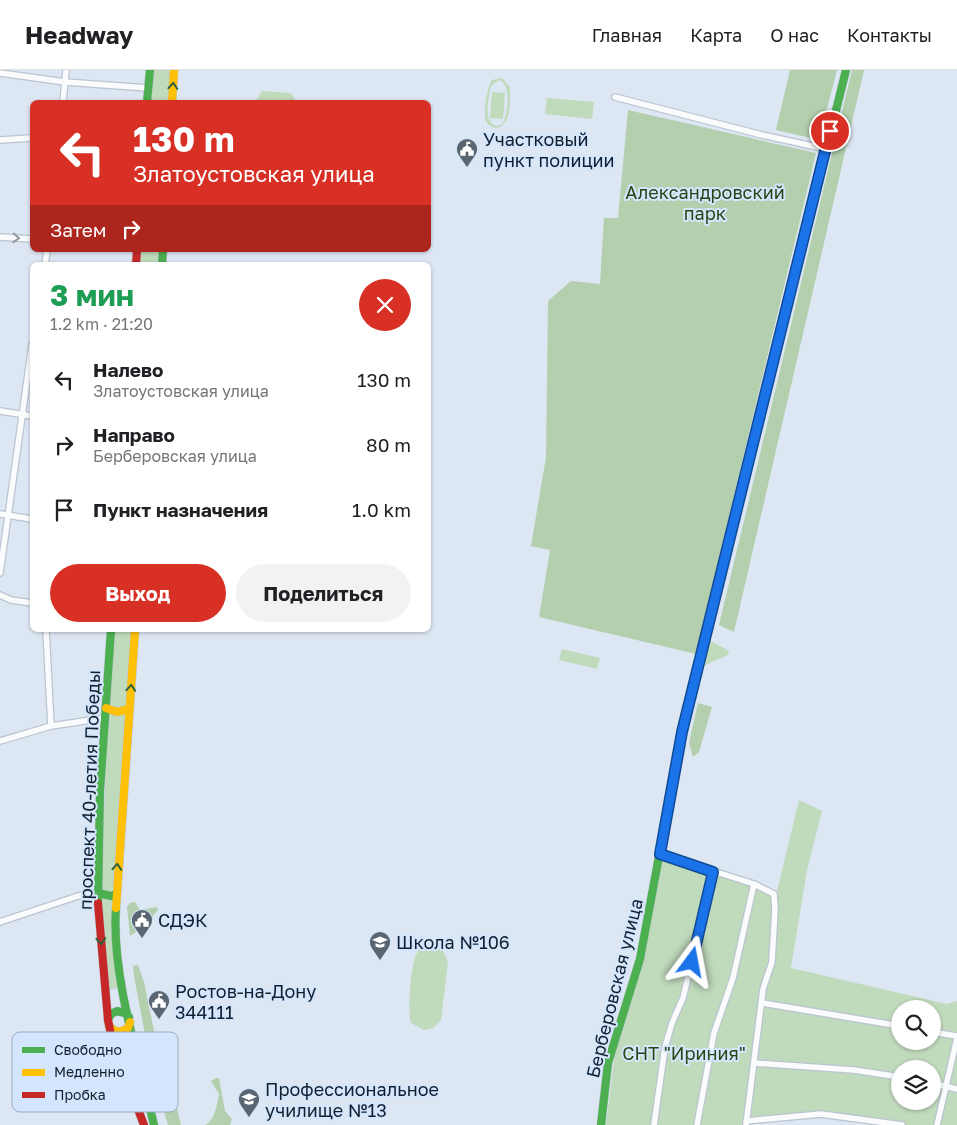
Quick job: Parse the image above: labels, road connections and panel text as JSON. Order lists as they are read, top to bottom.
{
  "streets": {
    "main road": ["проспект 40-летия Победы", "Берберовская улица"]
  },
  "parks": ["Александровский парк", "СНТ \"Ириния\""],
  "places": {
    "public building": ["Участковый пункт полиции", "СДЭК", "Ростов-на-Дону 344111"],
    "school or university": ["Школа №106", "Профессиональное училище №13"]
  },
  "legend": ["Свободно", "Медленно", "Пробка"],
  "page": {
    "header": "Headway",
    "nav": [
      "Главная",
      "Карта",
      "О нас",
      "Контакты"
    ],
    "turn": ["130 m", "Златоустовская улица"],
    "then": "Затем",
    "heading": ["3 мин", "1.2 km · 21:20"],
    "list": [
      {
        "name": "Налево",
        "note": "Златоустовская улица",
        "value": "130 m"
      },
      {
        "name": "Направо",
        "note": "Берберовская улица",
        "value": "80 m"
      },
      {
        "name": "Пункт назначения",
        "value": "1.0 km"
      }
    ],
    "buttons": ["Выход", "Поделиться"]
  }
}
